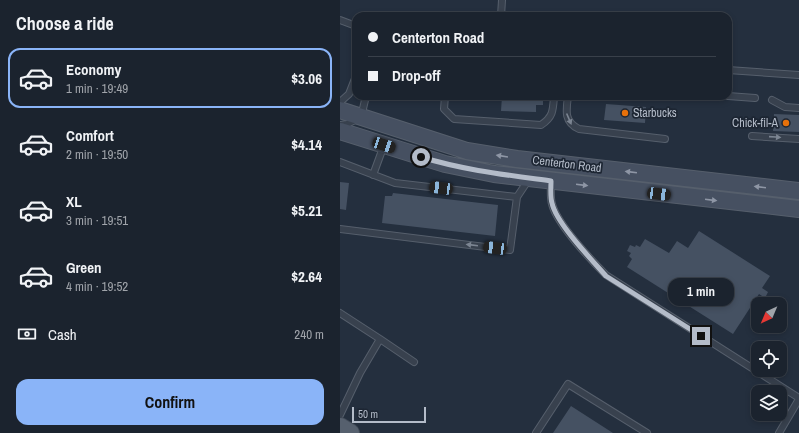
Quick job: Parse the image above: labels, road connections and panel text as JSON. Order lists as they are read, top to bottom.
{
  "streets": {
    "main road": ["Centerton Road"]
  },
  "places": ["Starbucks", "Chick-fil-A"],
  "scale_bar": "50 m",
  "north": "bottom left",
  "page": {
    "heading": "Choose a ride",
    "banner": ["Centerton Road", "Drop-off"],
    "list": [
      {
        "name": "Economy",
        "note": "1 min · 19:49",
        "value": "$3.06"
      },
      {
        "name": "Comfort",
        "note": "2 min · 19:50",
        "value": "$4.14"
      },
      {
        "name": "XL",
        "note": "3 min · 19:51",
        "value": "$5.21"
      },
      {
        "name": "Green",
        "note": "4 min · 19:52",
        "value": "$2.64"
      }
    ],
    "bubble": "1 min",
    "pay": ["Cash", "240 m"],
    "buttons": "Confirm",
    "scale": "50 m"
  }
}
